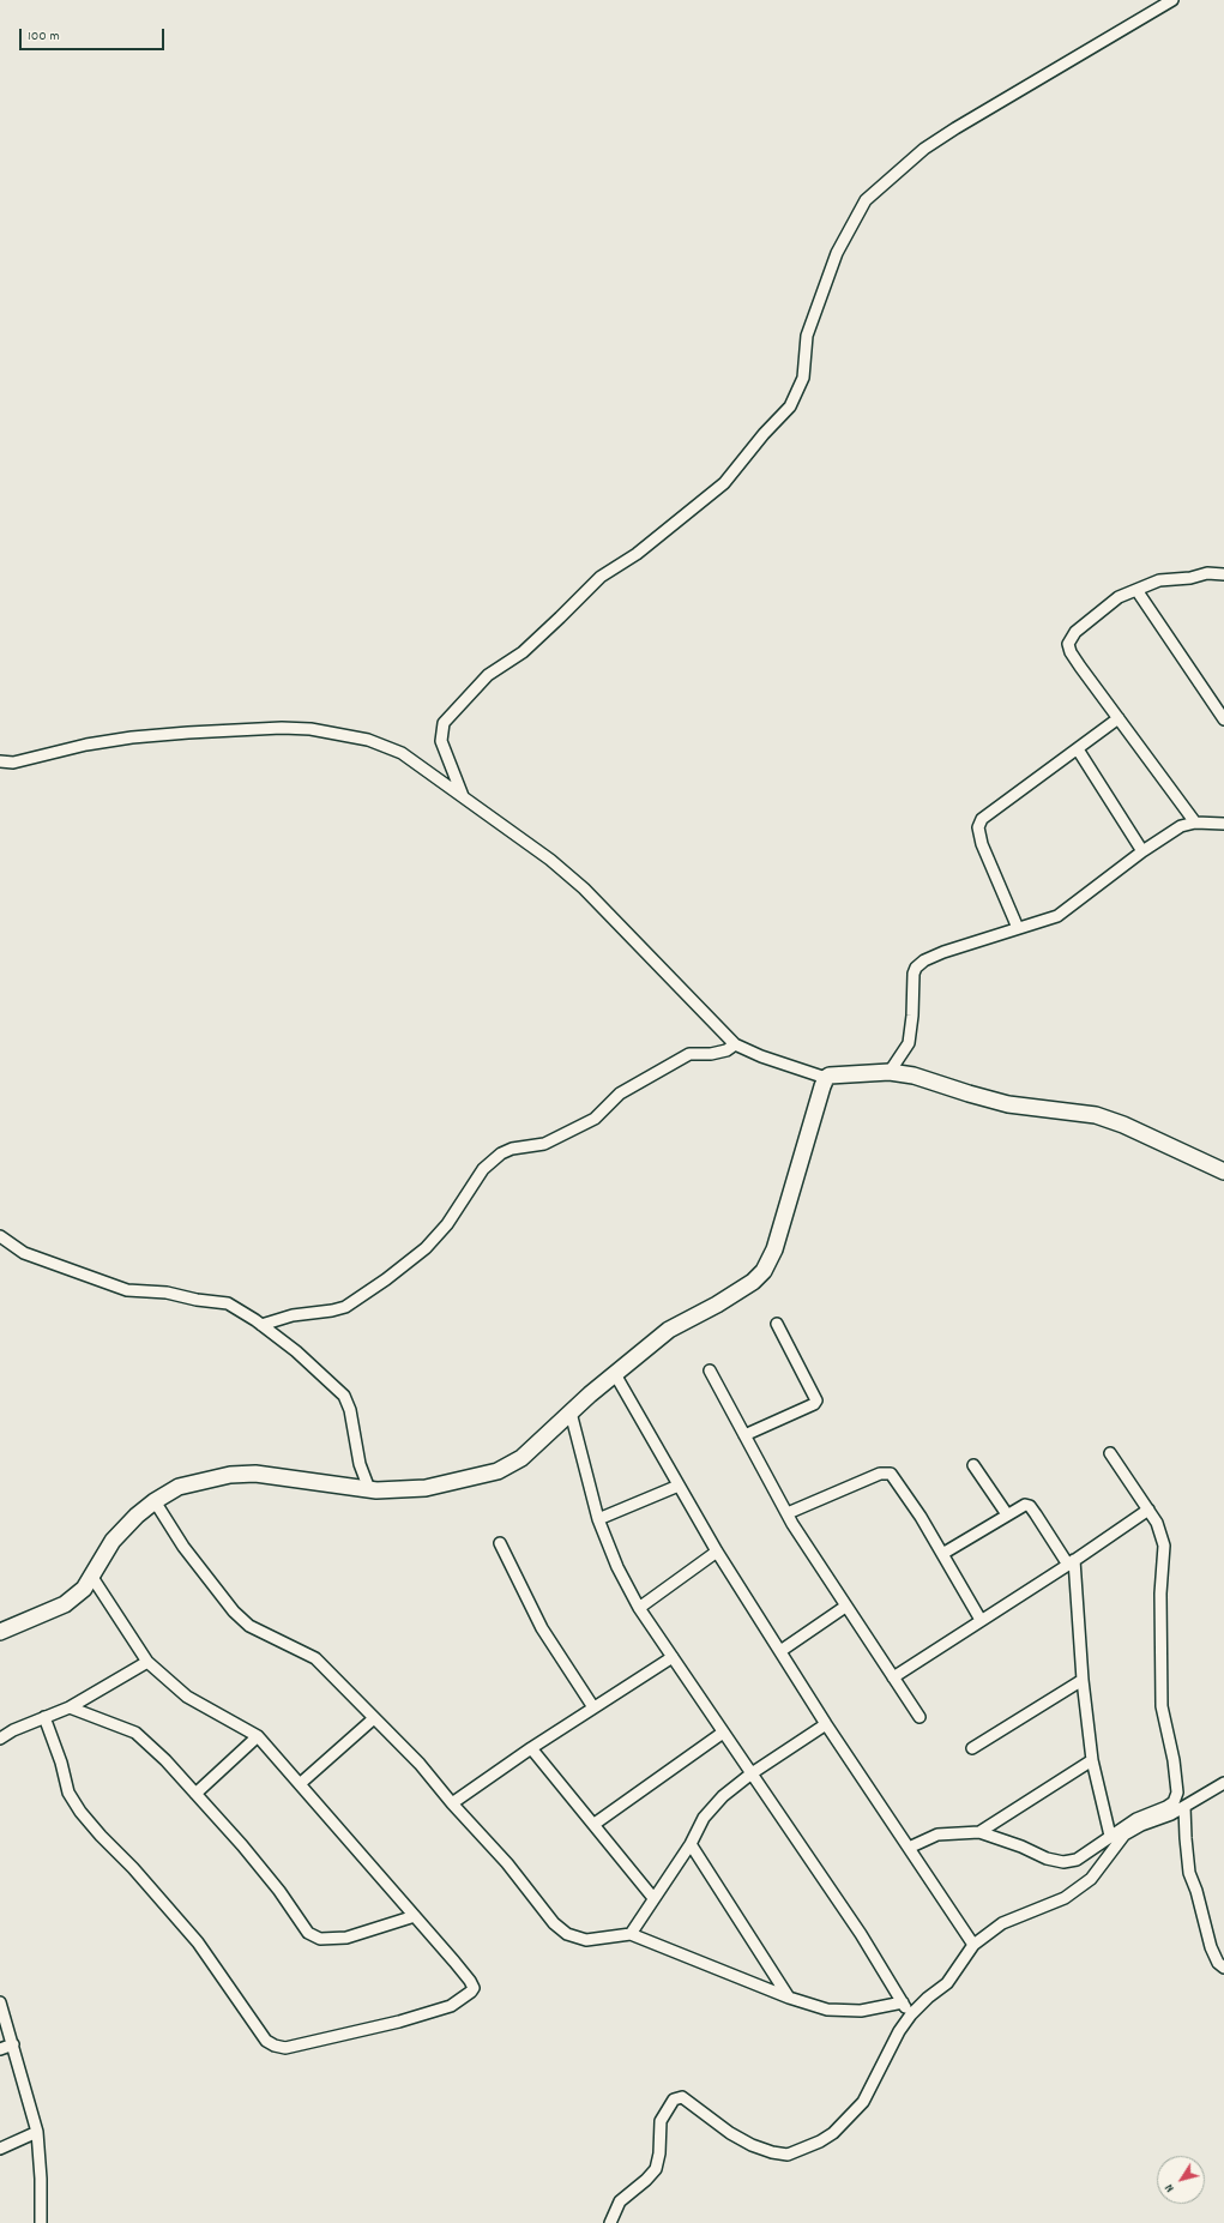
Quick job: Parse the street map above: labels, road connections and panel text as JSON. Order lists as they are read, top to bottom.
{
  "scale_bar": "100 m",
  "north": "bottom left"
}
